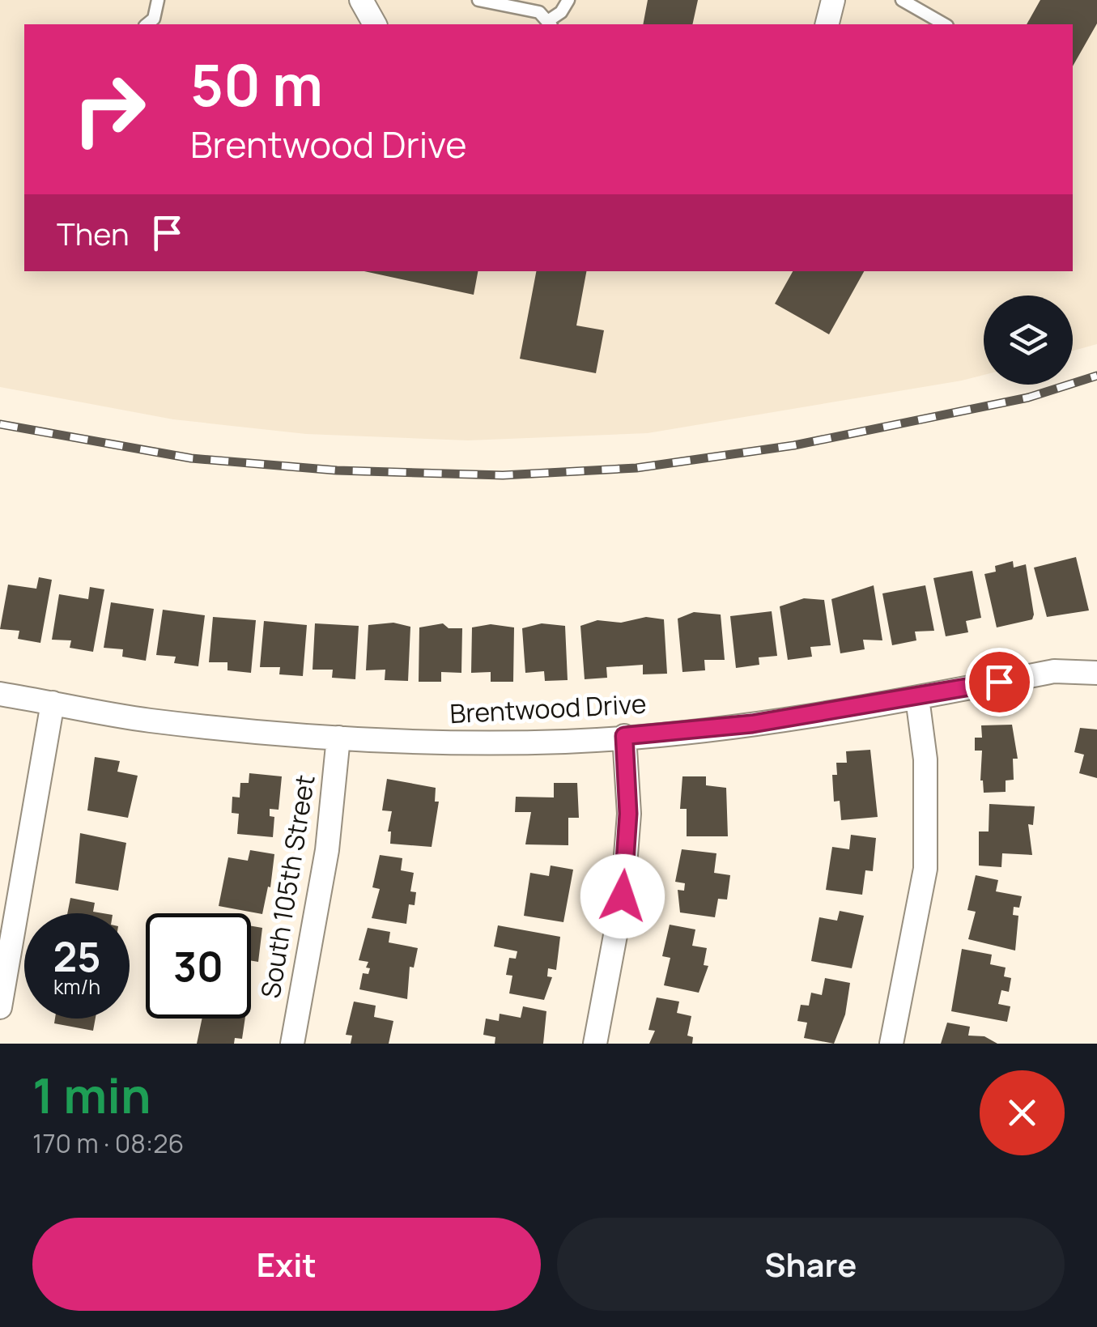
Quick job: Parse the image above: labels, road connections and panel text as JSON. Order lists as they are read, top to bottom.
{
  "streets": {
    "street": ["Brentwood Drive", "South 105th Street"]
  },
  "crossings": [
    ["Brentwood Drive", "South 105th Street"]
  ],
  "page": {
    "turn": ["50 m", "Brentwood Drive"],
    "then": "Then",
    "speed": "25 km/h",
    "limit": "30",
    "heading": ["1 min", "170 m · 08:26"],
    "buttons": ["Exit", "Share"]
  }
}
